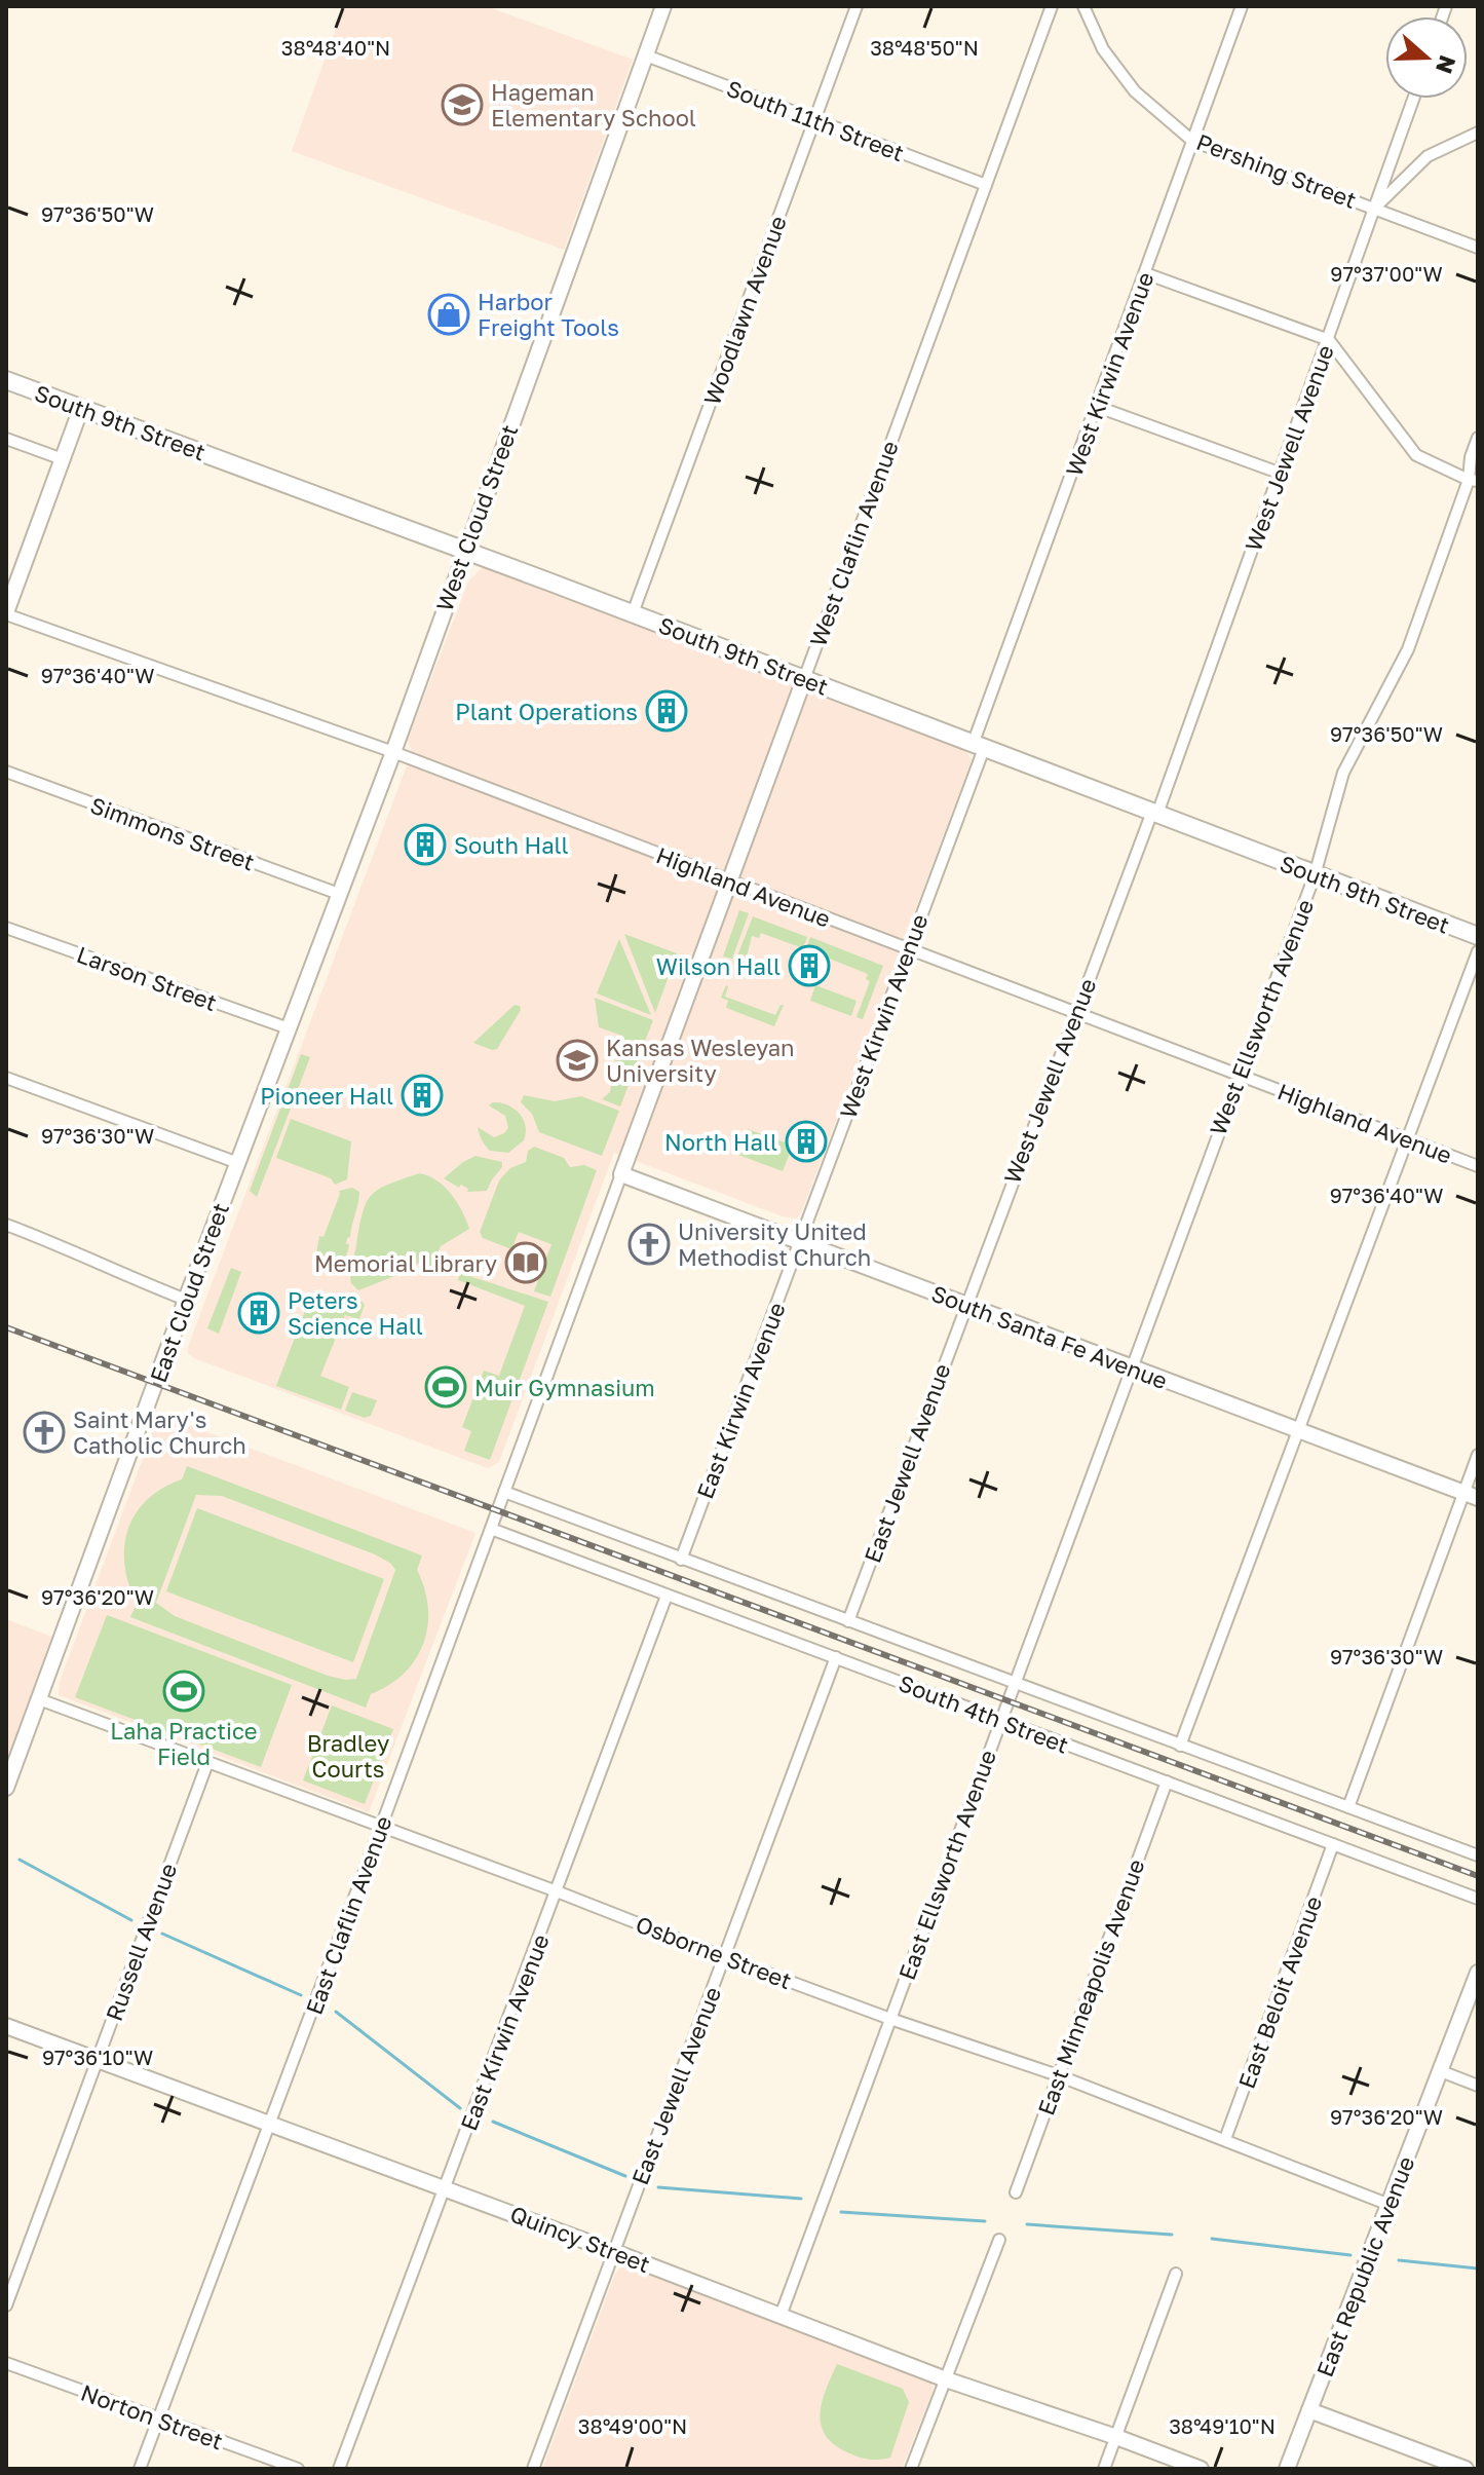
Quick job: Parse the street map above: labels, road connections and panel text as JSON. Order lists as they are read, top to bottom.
{
  "streets": {
    "main road": [
      "South 9th Street",
      "West Cloud Street",
      "West Claflin Avenue",
      "East Cloud Street",
      "South Santa Fe Avenue",
      "Quincy Street",
      "East Republic Avenue"
    ],
    "street": [
      "South 11th Street",
      "Pershing Street",
      "Woodlawn Avenue",
      "West Kirwin Avenue",
      "West Jewell Avenue",
      "Simmons Street",
      "Highland Avenue",
      "Larson Street",
      "West Ellsworth Avenue",
      "East Kirwin Avenue",
      "East Jewell Avenue",
      "South 4th Street",
      "East Ellsworth Avenue",
      "East Claflin Avenue",
      "Russell Avenue",
      "Osborne Street",
      "East Minneapolis Avenue",
      "East Beloit Avenue",
      "Norton Street"
    ]
  },
  "crossings": [
    ["South 11th Street", "Woodlawn Avenue"],
    ["South 11th Street", "West Cloud Street"],
    ["South 11th Street", "West Claflin Avenue"],
    ["Pershing Street", "West Kirwin Avenue"],
    ["Pershing Street", "West Jewell Avenue"],
    ["Woodlawn Avenue", "South 9th Street"],
    ["West Kirwin Avenue", "South 9th Street"],
    ["West Kirwin Avenue", "Highland Avenue"],
    ["West Kirwin Avenue", "South Santa Fe Avenue"],
    ["West Kirwin Avenue", "East Kirwin Avenue"],
    ["South 9th Street", "West Jewell Avenue"],
    ["South 9th Street", "West Cloud Street"],
    ["South 9th Street", "West Claflin Avenue"],
    ["South 9th Street", "West Ellsworth Avenue"],
    ["West Jewell Avenue", "Highland Avenue"],
    ["West Jewell Avenue", "South Santa Fe Avenue"],
    ["West Jewell Avenue", "East Jewell Avenue"],
    ["West Cloud Street", "Simmons Street"],
    ["West Cloud Street", "Highland Avenue"],
    ["West Cloud Street", "Larson Street"],
    ["West Cloud Street", "East Cloud Street"],
    ["West Claflin Avenue", "Highland Avenue"],
    ["West Claflin Avenue", "South Santa Fe Avenue"],
    ["West Claflin Avenue", "East Claflin Avenue"],
    ["Highland Avenue", "West Ellsworth Avenue"],
    ["Larson Street", "East Cloud Street"],
    ["West Ellsworth Avenue", "South Santa Fe Avenue"],
    ["West Ellsworth Avenue", "East Ellsworth Avenue"],
    ["East Cloud Street", "Osborne Street"],
    ["South Santa Fe Avenue", "East Kirwin Avenue"],
    ["South Santa Fe Avenue", "East Jewell Avenue"],
    ["South Santa Fe Avenue", "East Ellsworth Avenue"],
    ["South Santa Fe Avenue", "East Claflin Avenue"],
    ["East Kirwin Avenue", "South 4th Street"],
    ["East Kirwin Avenue", "Osborne Street"],
    ["East Kirwin Avenue", "Quincy Street"],
    ["East Jewell Avenue", "South 4th Street"],
    ["East Jewell Avenue", "Osborne Street"],
    ["East Jewell Avenue", "Quincy Street"],
    ["South 4th Street", "East Ellsworth Avenue"],
    ["South 4th Street", "East Claflin Avenue"],
    ["South 4th Street", "East Minneapolis Avenue"],
    ["South 4th Street", "East Beloit Avenue"],
    ["East Ellsworth Avenue", "Osborne Street"],
    ["East Ellsworth Avenue", "Quincy Street"],
    ["East Claflin Avenue", "Osborne Street"],
    ["East Claflin Avenue", "Quincy Street"],
    ["East Claflin Avenue", "Norton Street"],
    ["Russell Avenue", "Osborne Street"],
    ["Russell Avenue", "Quincy Street"],
    ["Osborne Street", "East Minneapolis Avenue"],
    ["Osborne Street", "East Beloit Avenue"],
    ["Osborne Street", "East Republic Avenue"]
  ],
  "parks": ["Bradley Courts"],
  "places": {
    "school or university": ["Hageman Elementary School", "Kansas Wesleyan University"],
    "shop": ["Harbor Freight Tools"],
    "building": [
      "Plant Operations",
      "South Hall",
      "Wilson Hall",
      "Pioneer Hall",
      "North Hall",
      "Peters Science Hall"
    ],
    "church": ["University United Methodist Church", "Saint Mary's Catholic Church"],
    "library": ["Memorial Library"],
    "sports": ["Muir Gymnasium", "Laha Practice Field"]
  },
  "north": "right",
  "coordinates": [
    "38°48'40\"N",
    "38°48'50\"N",
    "97°36'50\"W",
    "97°37'00\"W",
    "97°36'40\"W",
    "97°36'30\"W",
    "97°36'20\"W",
    "97°36'10\"W",
    "38°49'00\"N",
    "38°49'10\"N"
  ]
}
